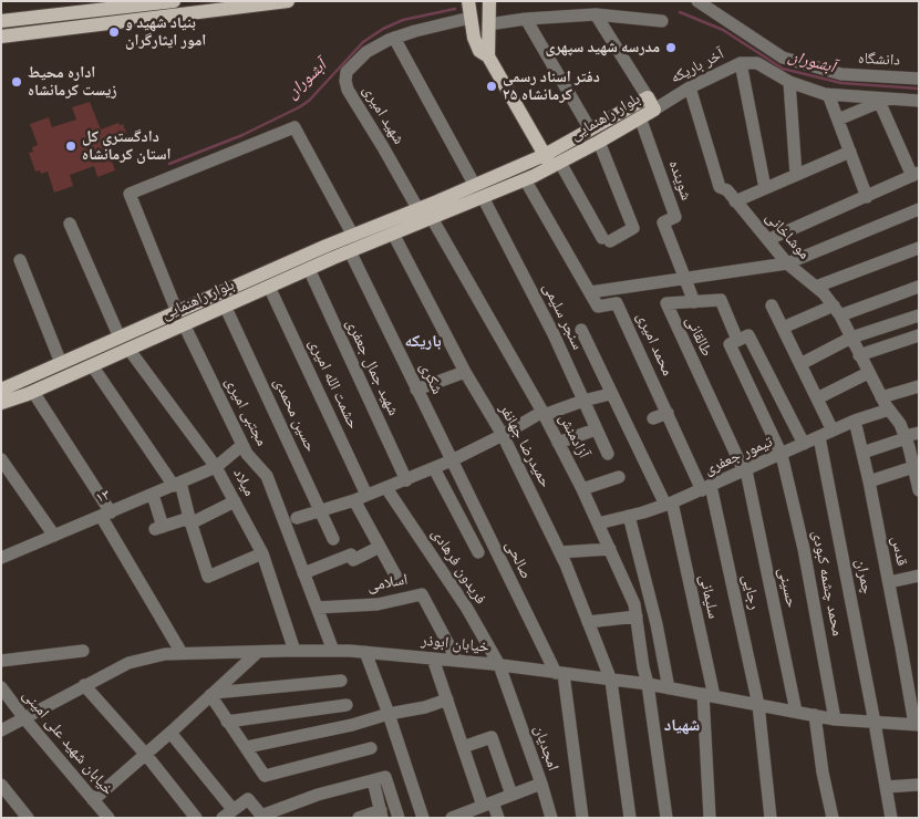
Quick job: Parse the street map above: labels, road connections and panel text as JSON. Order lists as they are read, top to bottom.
{
  "streets": {
    "main road": ["بلوار راهنمایی"],
    "street": [
      "دانشگاه",
      "آخر باریکه",
      "شهید امیری",
      "شوینده",
      "موشاخانی",
      "سنجر سلیمی",
      "طالقانی",
      "محمد امیری",
      "شهید جمال جعفری",
      "شکری",
      "حشمت الله امیری",
      "مجتبی امیری",
      "حسین محمدی",
      "آزادمنش",
      "حمیدرضا جهانفر",
      "تیمور جعفری",
      "میلاد",
      "۱۳",
      "قدس",
      "صالحی",
      "فریدون فرهادی",
      "چمران",
      "اسلامی",
      "محمد چشمه کبودی",
      "حسینی",
      "رجایی",
      "سلیمانی",
      "خیابان ابوذر",
      "خیابان شهید علی امینی",
      "امجدیان"
    ]
  },
  "crossings": [
    ["آخر باریکه", "بلوار راهنمایی"],
    ["آخر باریکه", "موشاخانی"],
    ["شهید امیری", "بلوار راهنمایی"],
    ["بلوار راهنمایی", "شوینده"],
    ["بلوار راهنمایی", "سنجر سلیمی"],
    ["بلوار راهنمایی", "محمد امیری"],
    ["بلوار راهنمایی", "شهید جمال جعفری"],
    ["بلوار راهنمایی", "شکری"],
    ["بلوار راهنمایی", "حشمت الله امیری"],
    ["بلوار راهنمایی", "مجتبی امیری"],
    ["بلوار راهنمایی", "حسین محمدی"],
    ["بلوار راهنمایی", "آزادمنش"],
    ["بلوار راهنمایی", "حمیدرضا جهانفر"],
    ["بلوار راهنمایی", "میلاد"],
    ["موشاخانی", "تیمور جعفری"],
    ["سنجر سلیمی", "تیمور جعفری"],
    ["سنجر سلیمی", "سلیمانی"],
    ["طالقانی", "تیمور جعفری"],
    ["طالقانی", "حسینی"],
    ["محمد امیری", "تیمور جعفری"],
    ["محمد امیری", "رجایی"],
    ["شکری", "صالحی"],
    ["مجتبی امیری", "۱۳"],
    ["مجتبی امیری", "اسلامی"],
    ["مجتبی امیری", "خیابان ابوذر"],
    ["آزادمنش", "تیمور جعفری"],
    ["آزادمنش", "خیابان ابوذر"],
    ["حمیدرضا جهانفر", "خیابان ابوذر"],
    ["تیمور جعفری", "قدس"],
    ["تیمور جعفری", "چمران"],
    ["تیمور جعفری", "محمد چشمه کبودی"],
    ["تیمور جعفری", "حسینی"],
    ["تیمور جعفری", "رجایی"],
    ["تیمور جعفری", "سلیمانی"],
    ["میلاد", "۱۳"],
    ["میلاد", "خیابان ابوذر"],
    ["قدس", "خیابان ابوذر"],
    ["صالحی", "خیابان ابوذر"],
    ["فریدون فرهادی", "خیابان ابوذر"],
    ["فریدون فرهادی", "امجدیان"],
    ["چمران", "خیابان ابوذر"],
    ["اسلامی", "خیابان ابوذر"],
    ["محمد چشمه کبودی", "خیابان ابوذر"],
    ["حسینی", "خیابان ابوذر"],
    ["رجایی", "خیابان ابوذر"],
    ["سلیمانی", "خیابان ابوذر"],
    ["خیابان ابوذر", "خیابان شهید علی امینی"],
    ["خیابان ابوذر", "امجدیان"]
  ],
  "districts": ["باریکه", "شهیاد"],
  "water": ["آبشوران"],
  "places": [
    "بنیاد شهید و امور ایثارگران",
    "مدرسه شهید سپهری",
    "اداره محیط زیست کرمانشاه",
    "دفتر اسناد رسمی ۲۵ کرمانشاه",
    "دادگستری کل استان کرمانشاه"
  ]
}
